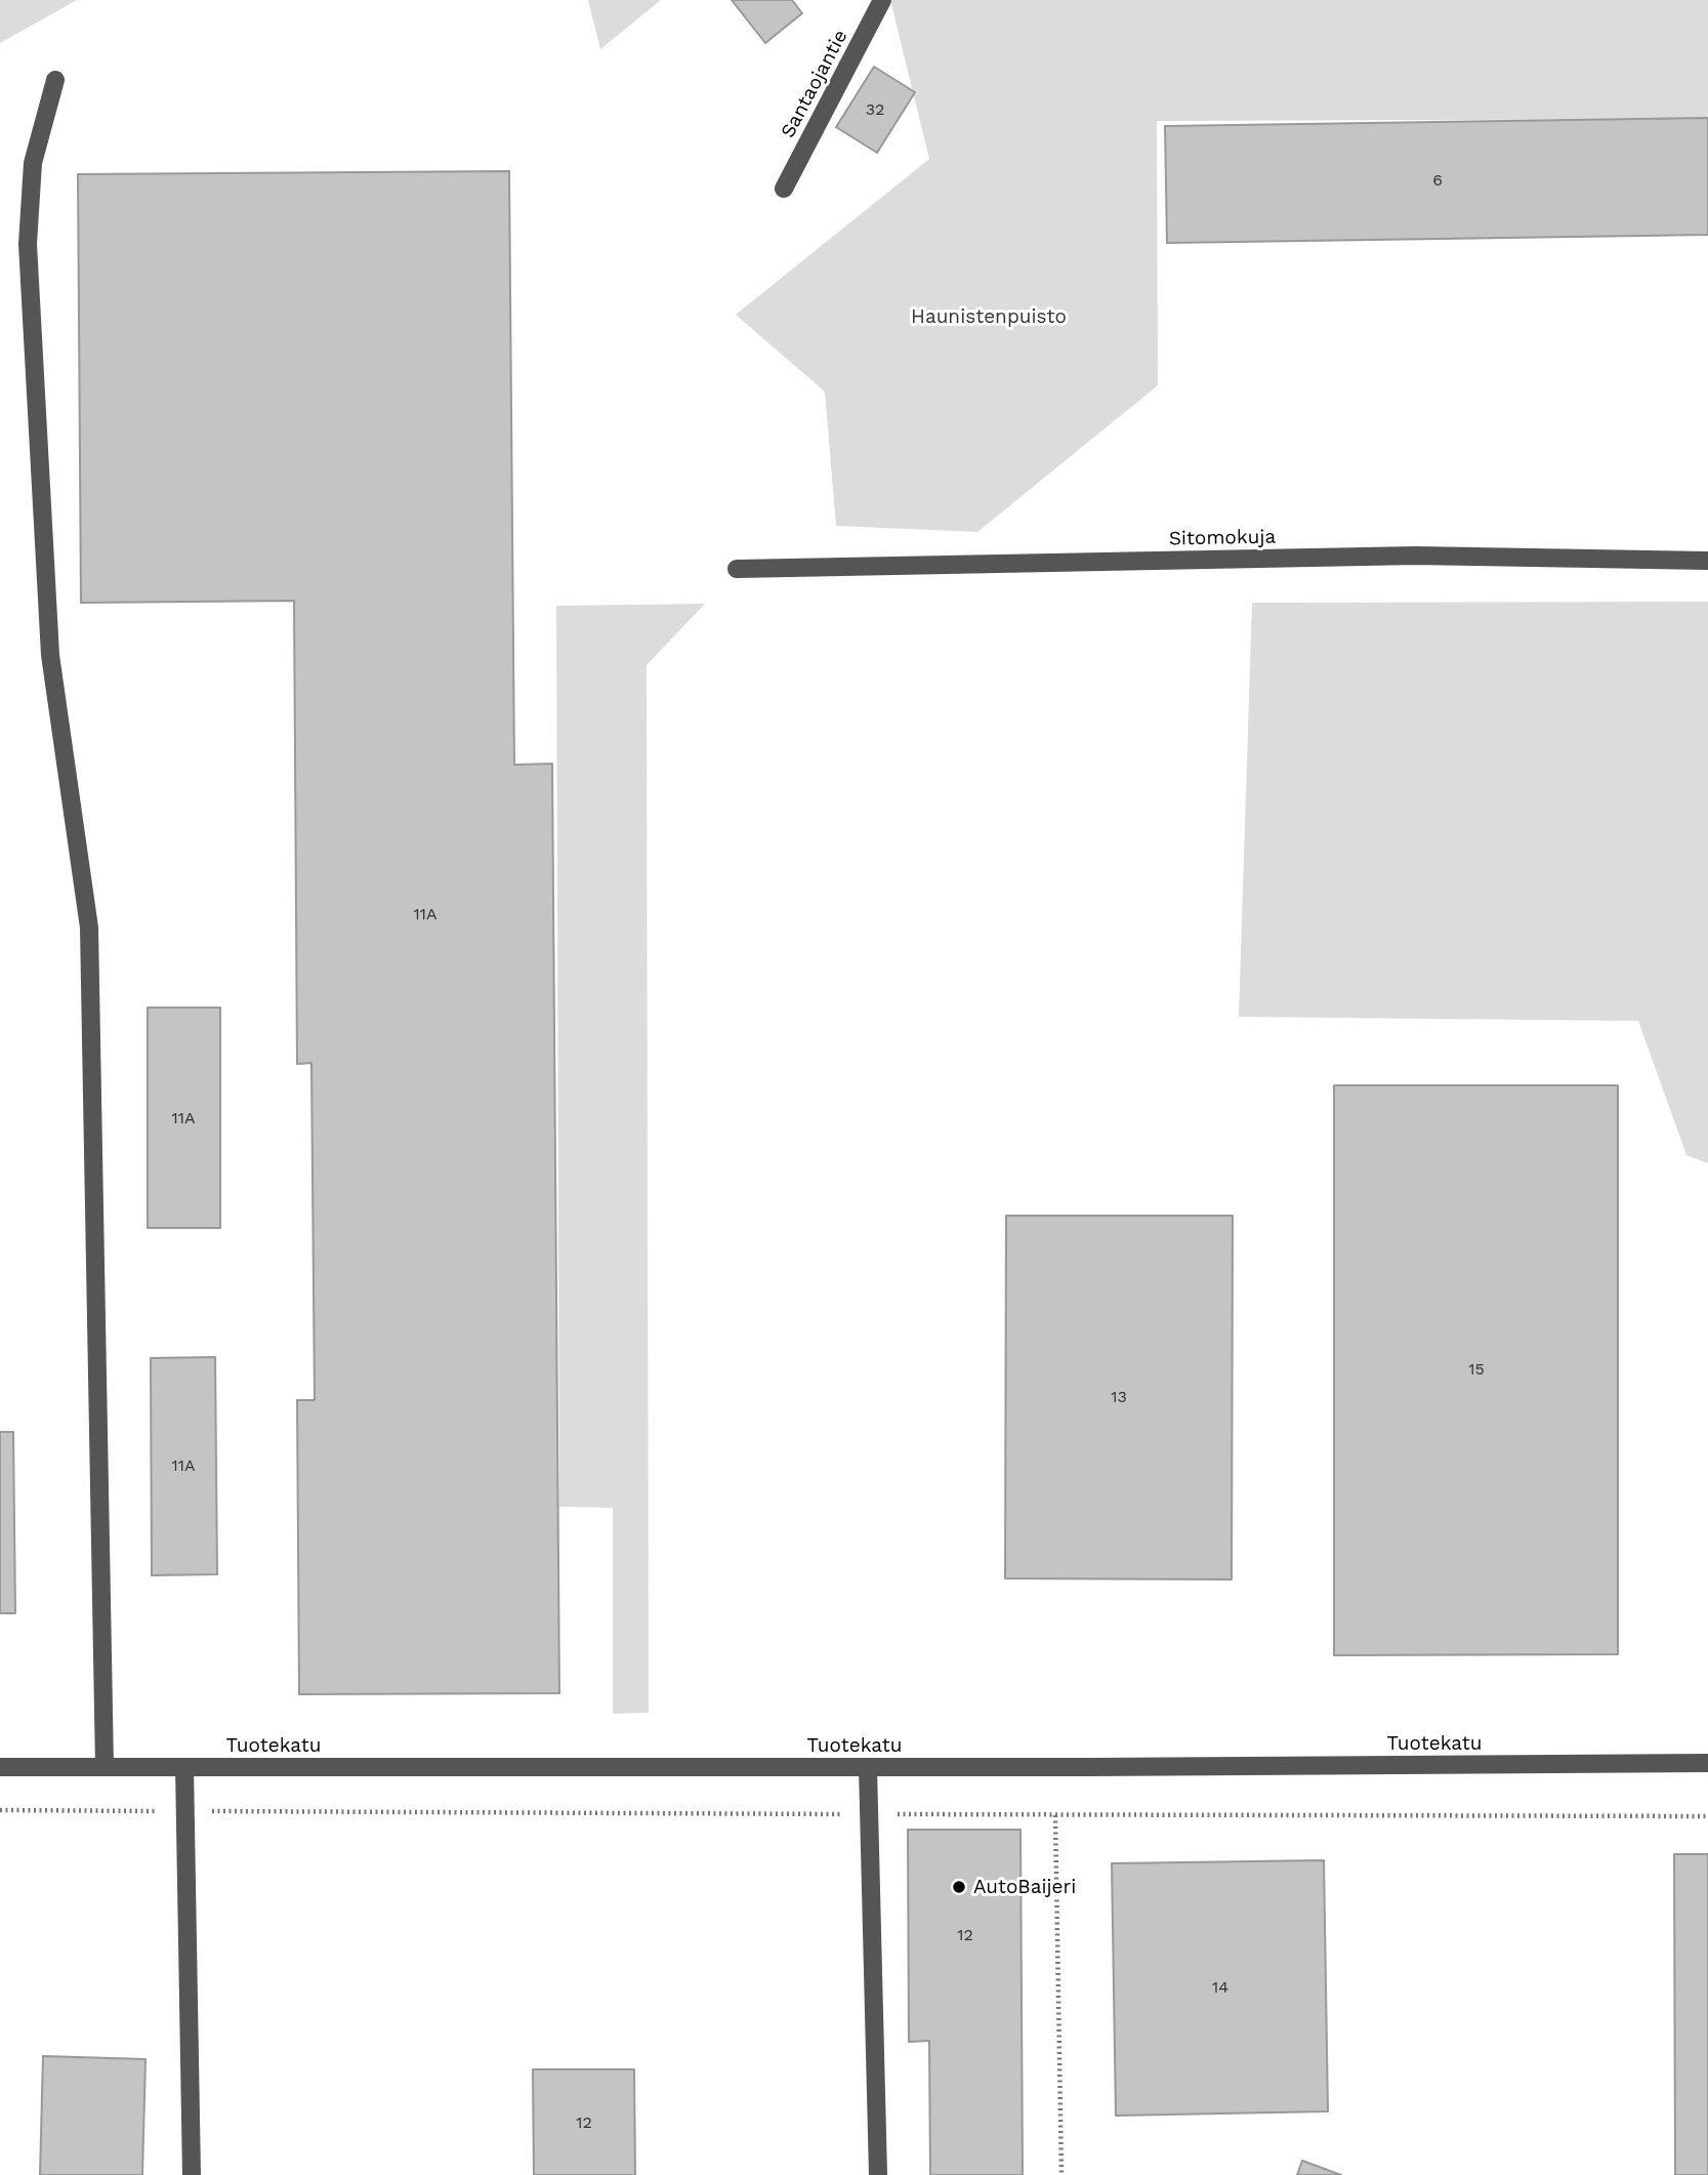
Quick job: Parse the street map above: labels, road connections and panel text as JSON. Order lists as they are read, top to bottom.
{
  "streets": {
    "street": ["Santaojantie", "Sitomokuja", "Tuotekatu"]
  },
  "parks": ["Haunistenpuisto"],
  "places": ["AutoBaijeri"],
  "house_numbers": [
    "32",
    "6",
    "11A",
    "11A",
    "15",
    "13",
    "11A",
    "12",
    "14",
    "12"
  ]
}
